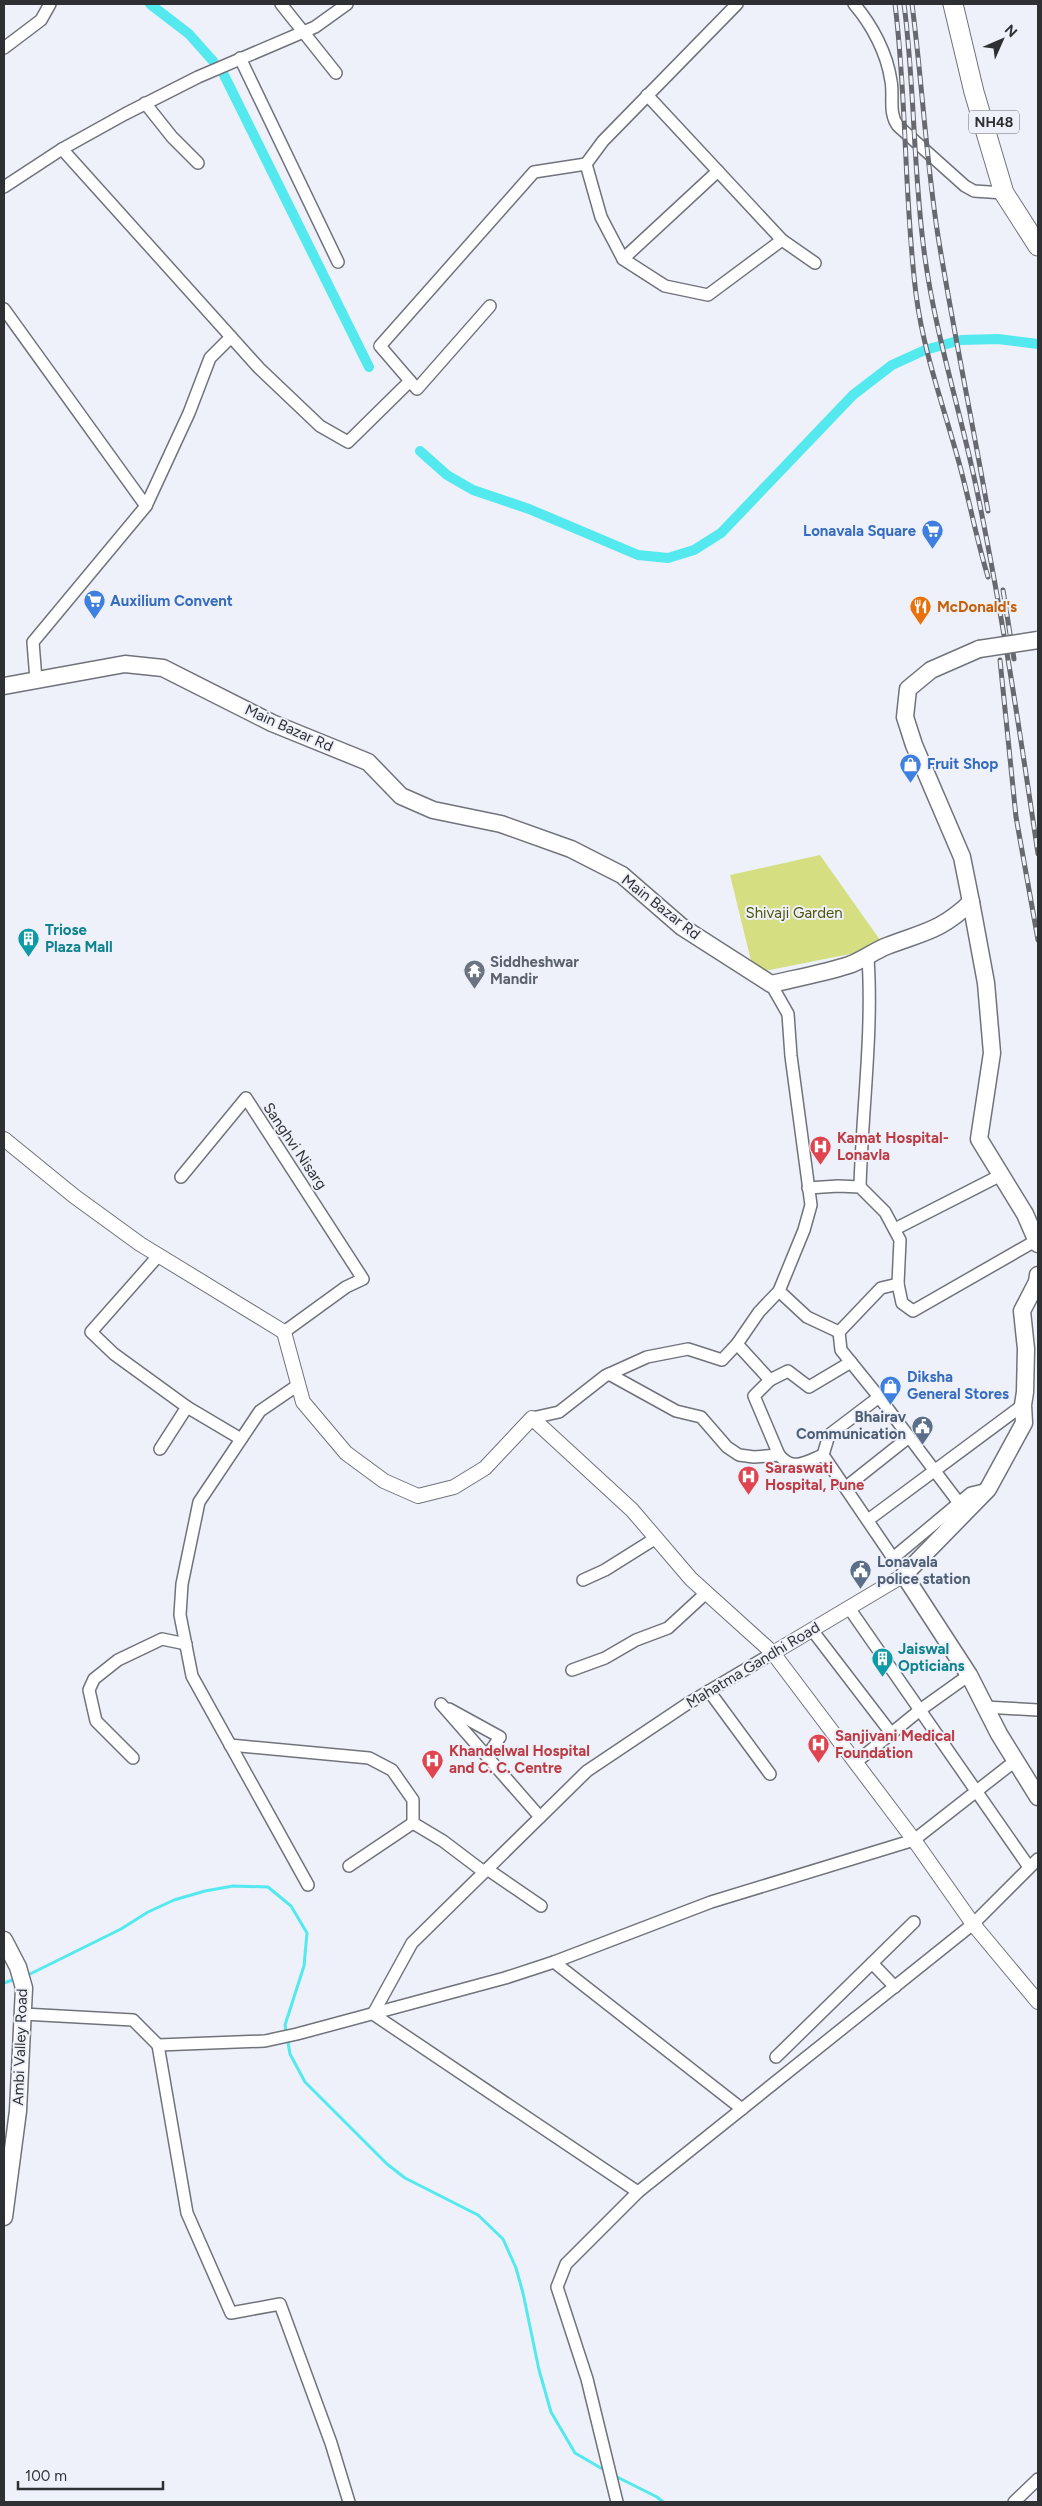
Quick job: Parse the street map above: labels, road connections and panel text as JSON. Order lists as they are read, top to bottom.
{
  "streets": {
    "highway": ["NH48"],
    "main road": ["Main Bazar Rd", "Mahatma Gandhi Road", "Ambi Valley Road"],
    "street": ["Sanghvi Nisarg"]
  },
  "parks": ["Shivaji Garden"],
  "places": {
    "supermarket": ["Lonavala Square", "Auxilium Convent"],
    "restaurant": ["McDonald's"],
    "shop": ["Fruit Shop", "Diksha General Stores"],
    "building": ["Triose Plaza Mall", "Jaiswal Opticians"],
    "temple": ["Siddheshwar Mandir"],
    "hospital": [
      "Kamat Hospital- Lonavla",
      "Saraswati Hospital, Pune",
      "Sanjivani Medical Foundation",
      "Khandelwal Hospital and C. C. Centre"
    ],
    "public building": ["Bhairav Communication", "Lonavala police station"]
  },
  "scale_bar": "100 m",
  "north": "top right"
}
